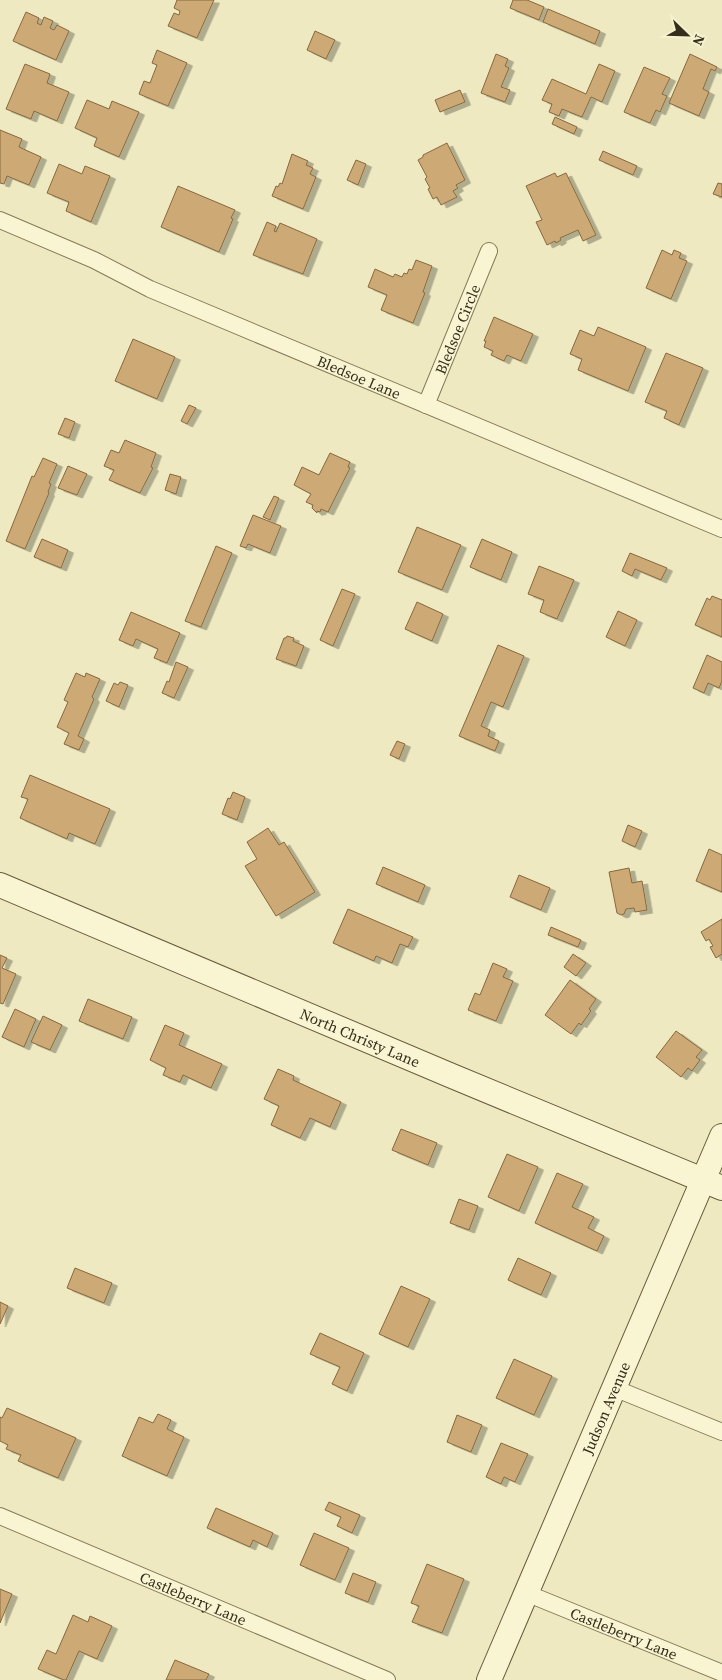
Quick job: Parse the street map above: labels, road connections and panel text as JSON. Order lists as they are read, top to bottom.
{
  "streets": {
    "street": [
      "Bledsoe Circle",
      "Bledsoe Lane",
      "North Christy Lane",
      "Judson Avenue",
      "Castleberry Lane"
    ]
  },
  "crossings": [
    ["Bledsoe Circle", "Bledsoe Lane"],
    ["North Christy Lane", "Judson Avenue"],
    ["Judson Avenue", "Castleberry Lane"]
  ],
  "north": "bottom right"
}
